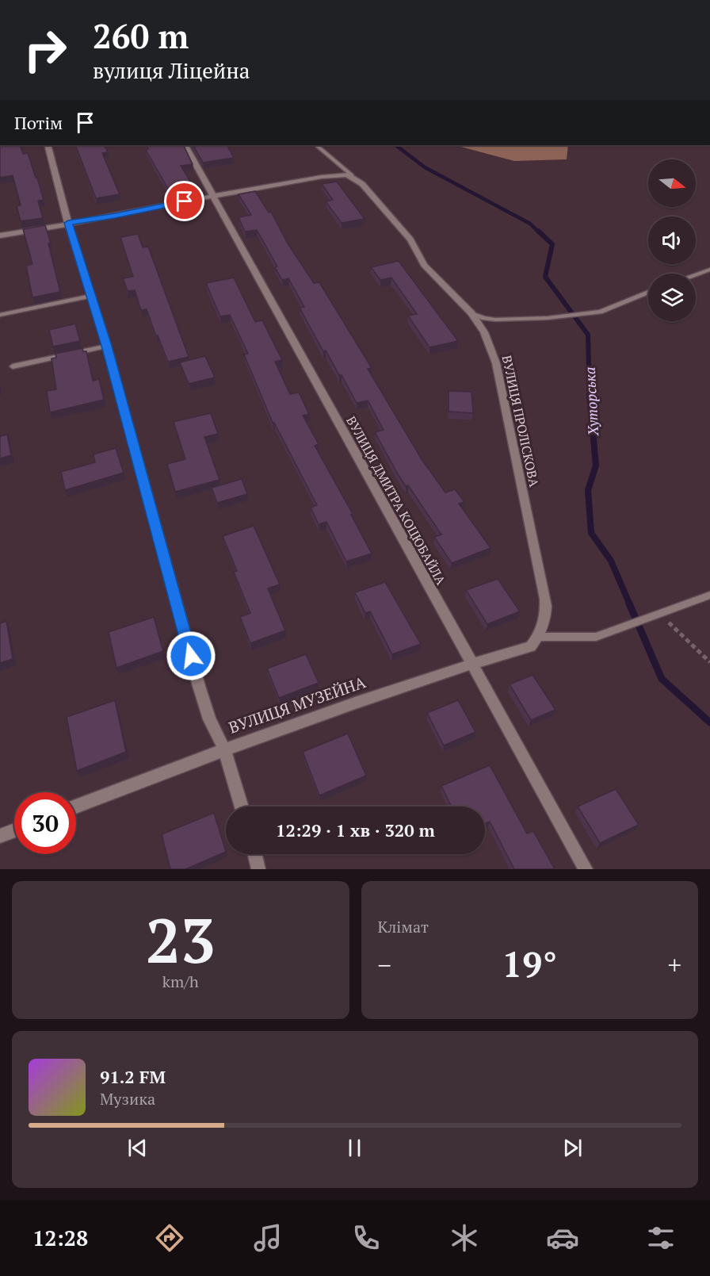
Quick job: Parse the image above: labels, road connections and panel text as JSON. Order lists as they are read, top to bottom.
{
  "streets": {
    "street": ["ВУЛИЦЯ ПРОЛІСКОВА", "ВУЛИЦЯ ДМИТРА КОЦЮБАЙЛА", "ВУЛИЦЯ МУЗЕЙНА"]
  },
  "crossings": [
    ["ВУЛИЦЯ ПРОЛІСКОВА", "ВУЛИЦЯ МУЗЕЙНА"],
    ["ВУЛИЦЯ ДМИТРА КОЦЮБАЙЛА", "ВУЛИЦЯ МУЗЕЙНА"]
  ],
  "water": ["Хуторська"],
  "north": "right",
  "page": {
    "turn": ["260 m", "вулиця Ліцейна"],
    "then": "Потім",
    "limit": "30",
    "trip": "12:29 · 1 хв · 320 m",
    "tile": [
      ["23", "km/h"],
      "Клімат"
    ],
    "heat": ["−", "19°", "+"],
    "song": ["91.2 FM", "Музика"],
    "tabs": "12:28"
  }
}
